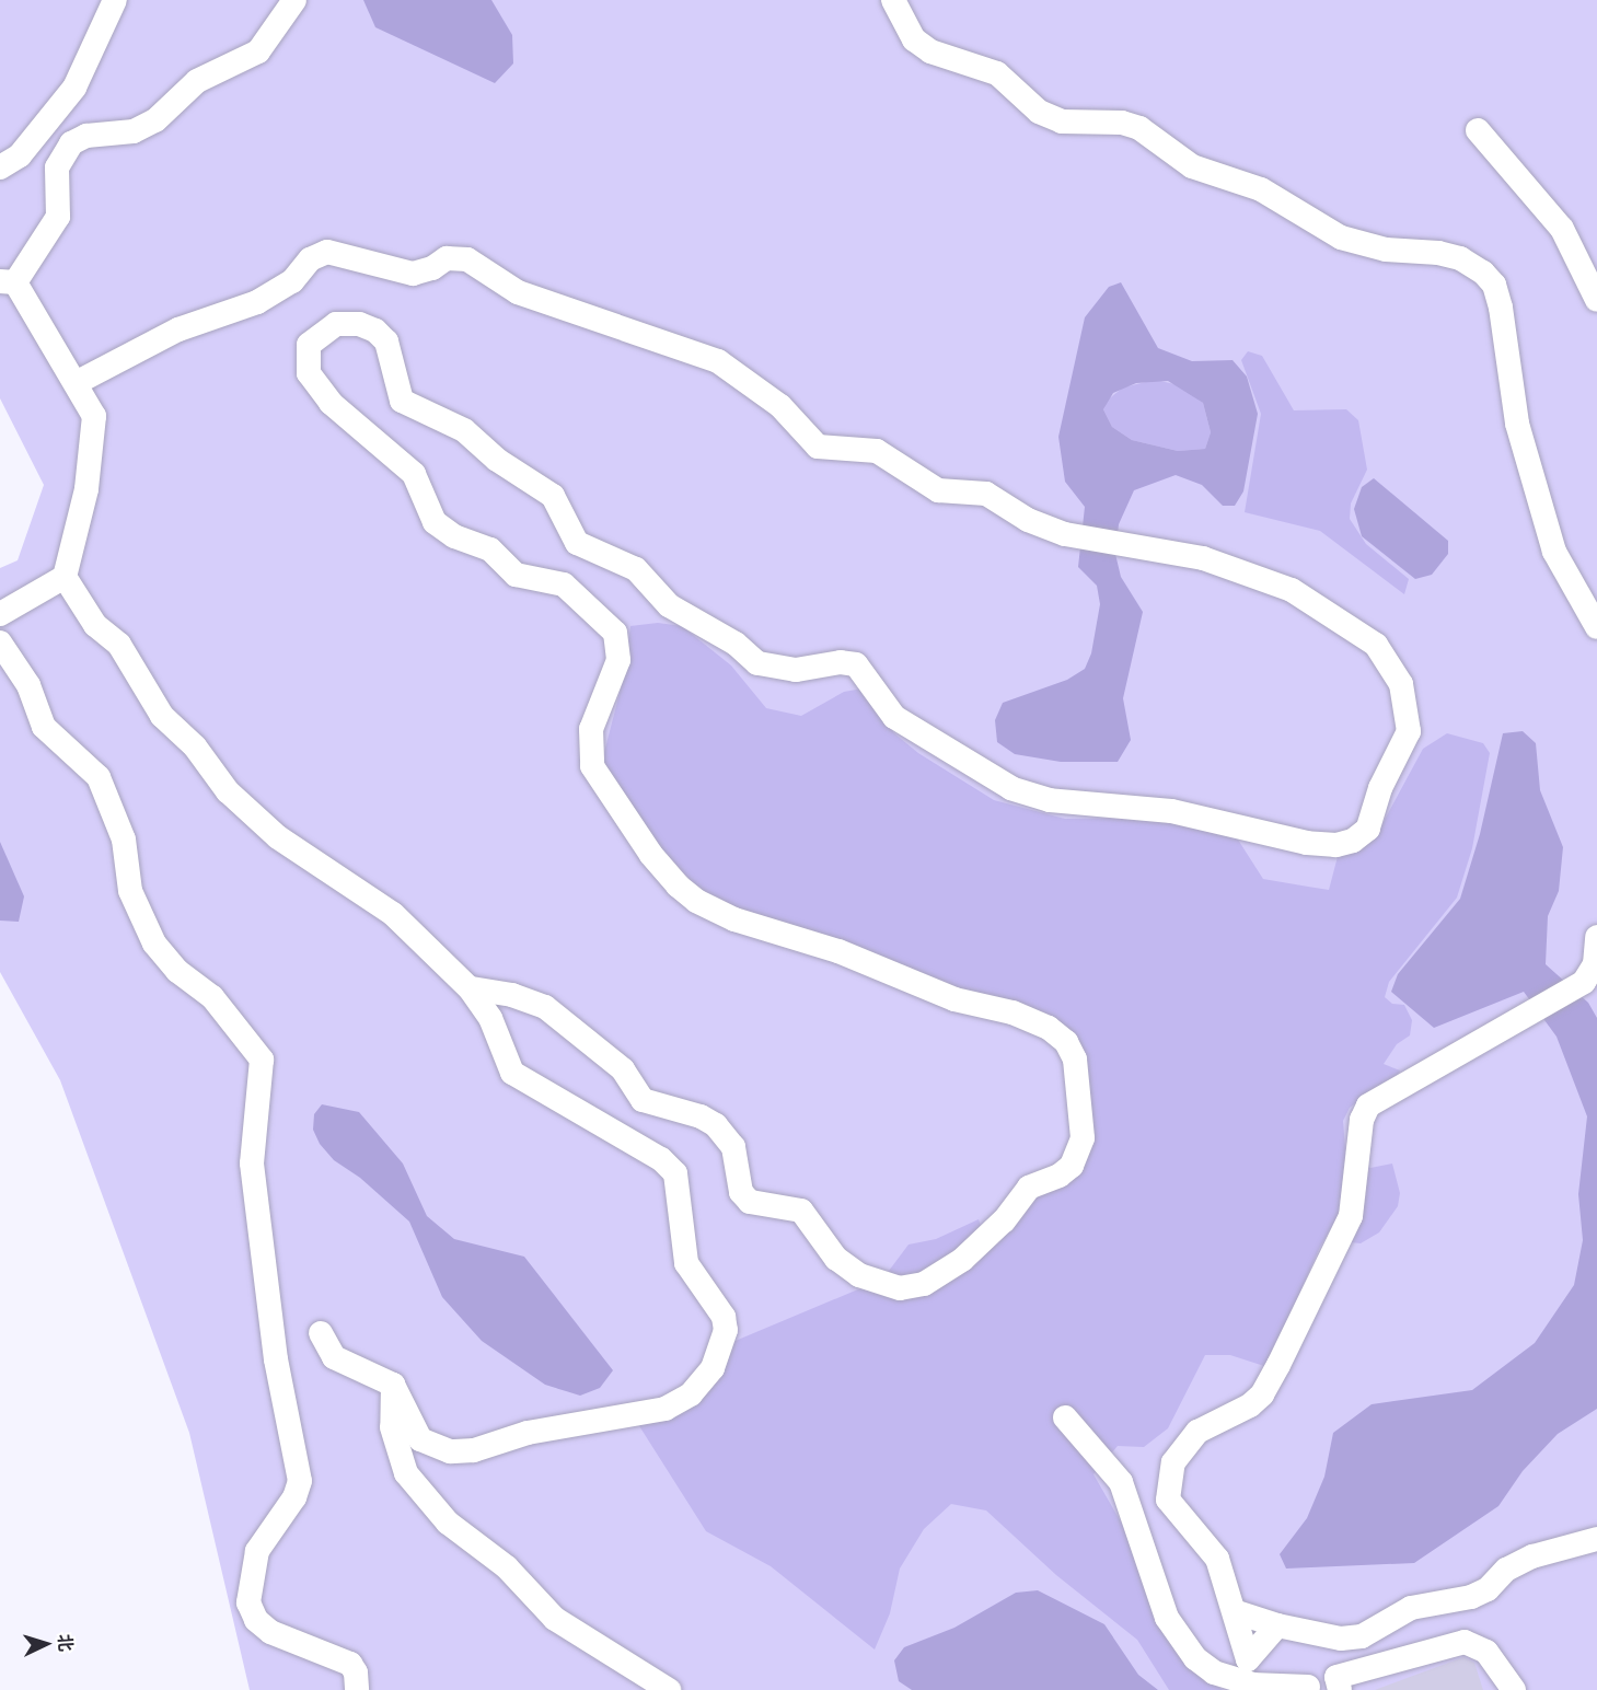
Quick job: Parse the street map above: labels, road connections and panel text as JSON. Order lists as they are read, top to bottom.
{
  "north": "right"
}
